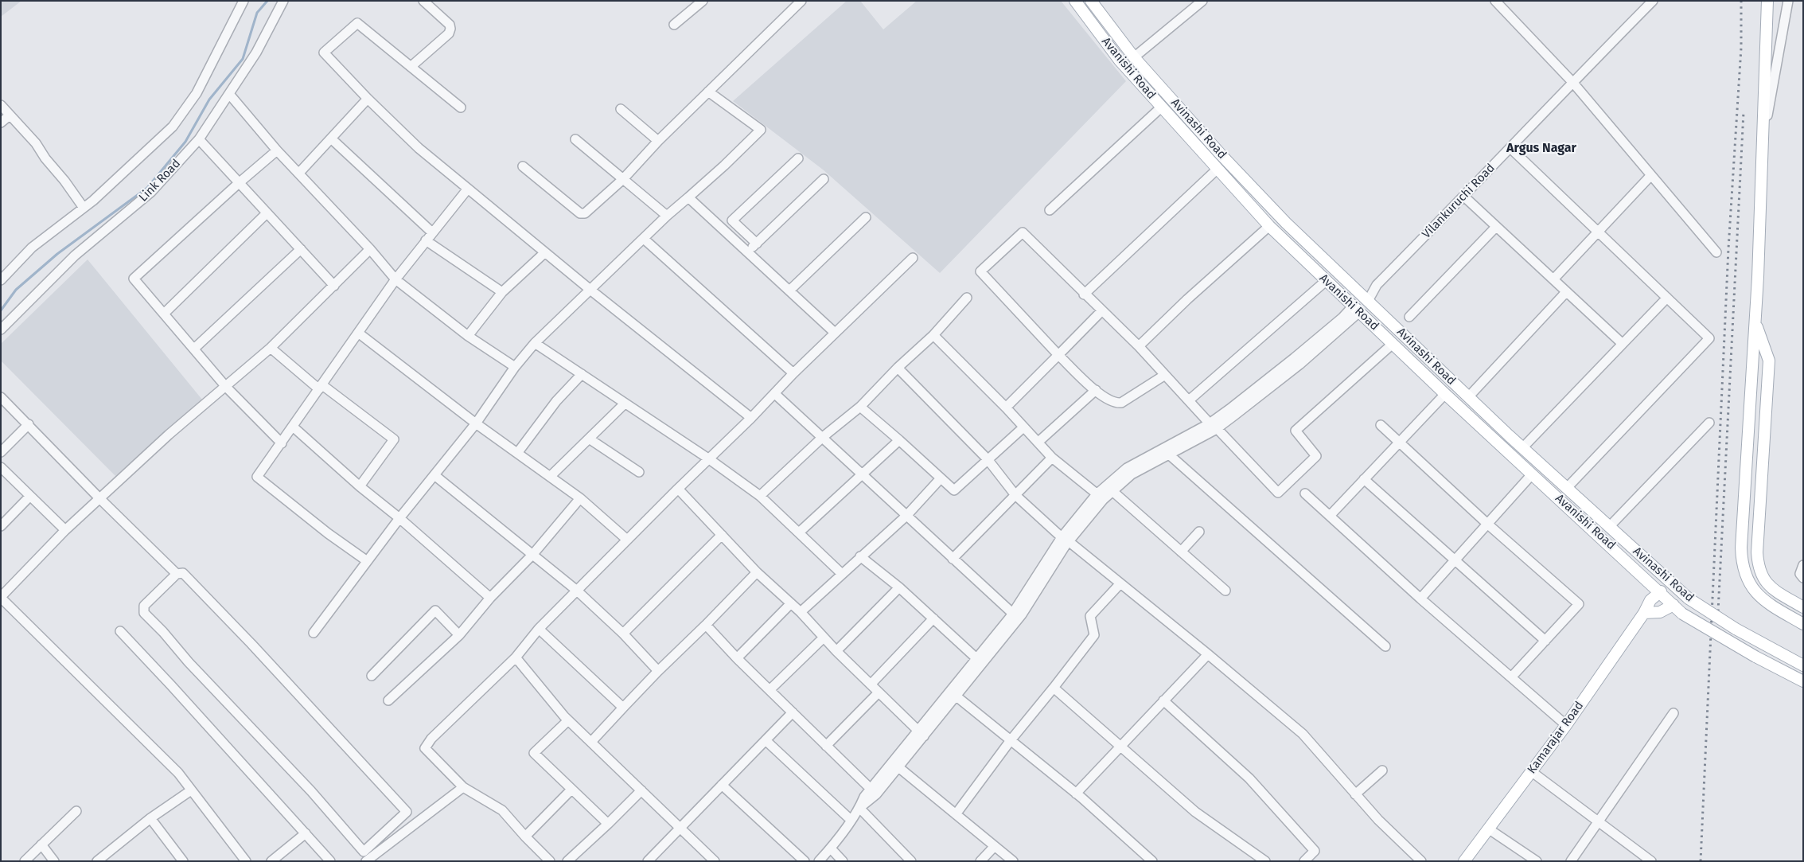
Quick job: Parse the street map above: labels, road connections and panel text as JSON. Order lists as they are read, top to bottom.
{
  "streets": {
    "main road": ["Avanishi Road", "Avinashi Road", "Kamarajar Road"],
    "street": ["Link Road", "Vilankuruchi Road"]
  },
  "crossings": [
    ["Avanishi Road", "Avinashi Road"],
    ["Avanishi Road", "Kamarajar Road"],
    ["Avinashi Road", "Vilankuruchi Road"]
  ],
  "districts": ["Argus Nagar"]
}
